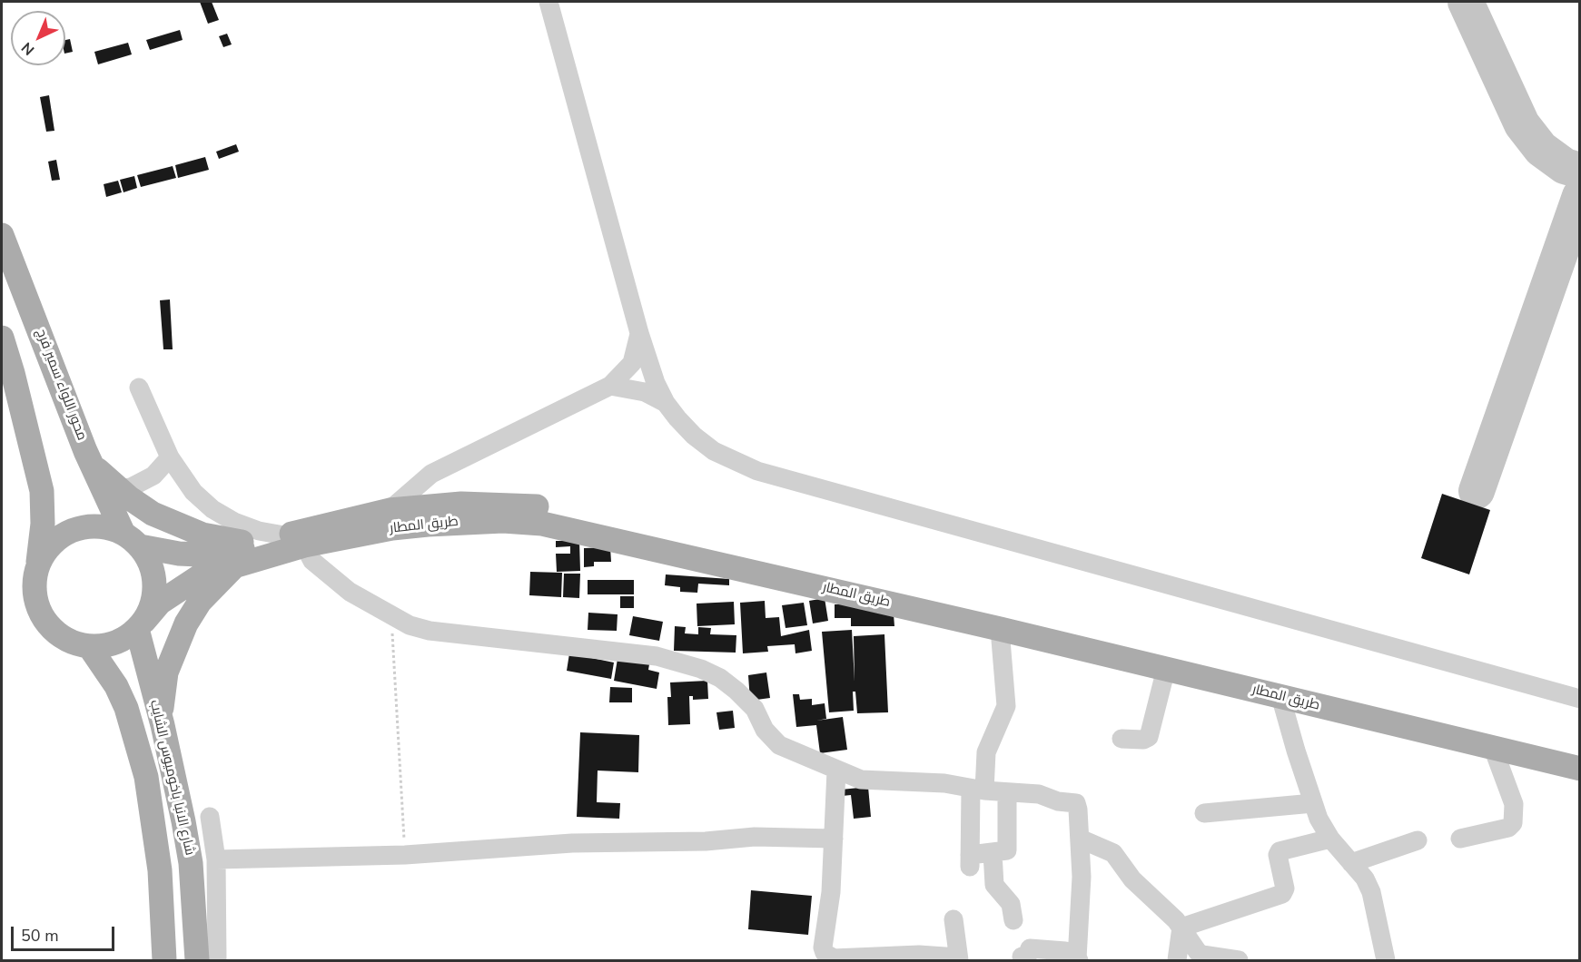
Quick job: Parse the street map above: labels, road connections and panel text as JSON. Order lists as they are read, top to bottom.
{
  "streets": {
    "main road": ["محور اللواء سمير فرج", "طريق المطار", "شارع الانبا باخوميوس الشايب"]
  },
  "crossings": [
    ["محور اللواء سمير فرج", "طريق المطار"],
    ["محور اللواء سمير فرج", "شارع الانبا باخوميوس الشايب"],
    ["طريق المطار", "شارع الانبا باخوميوس الشايب"]
  ],
  "scale_bar": "50 m",
  "north": "bottom left"
}
